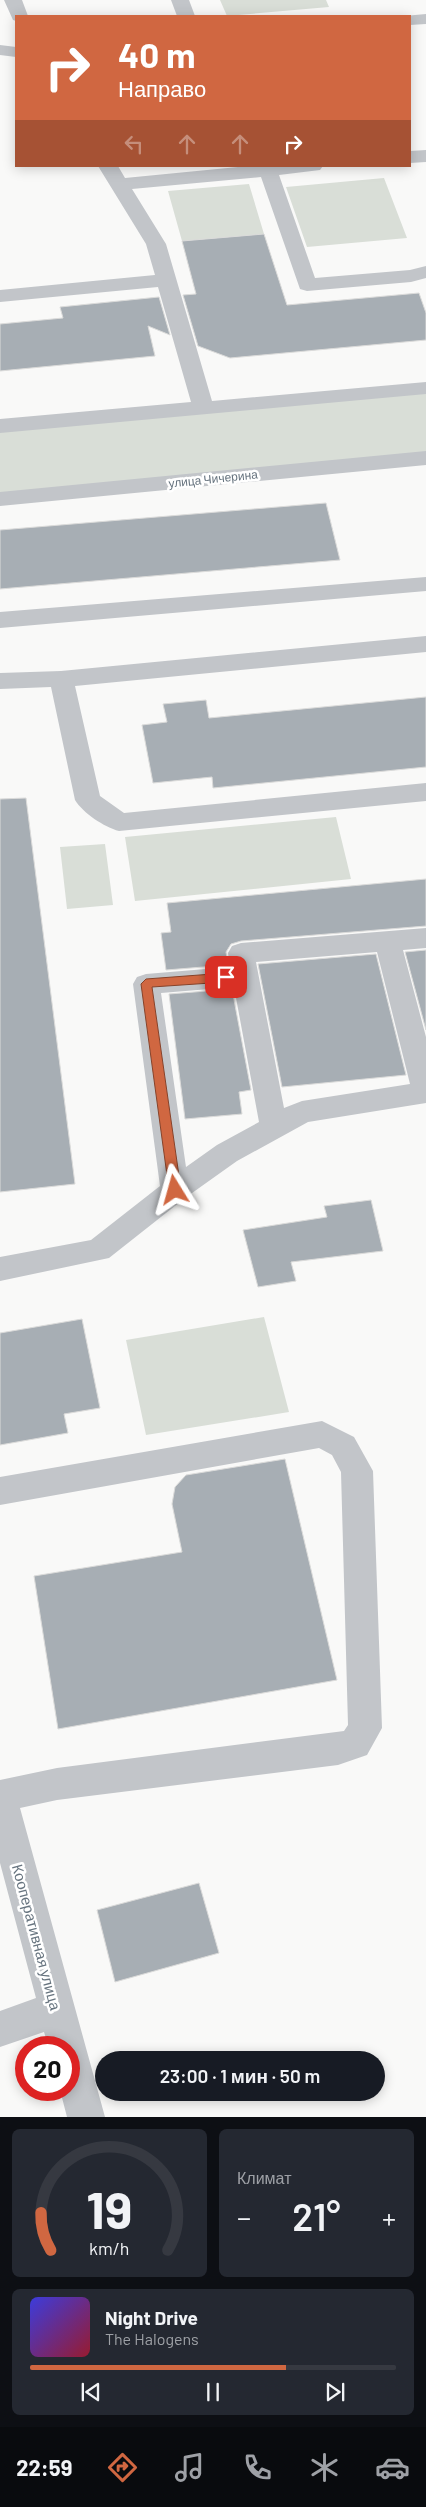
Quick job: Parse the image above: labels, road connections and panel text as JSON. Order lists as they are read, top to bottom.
{
  "streets": {
    "street": ["улица Чичерина", "Кооперативная улица"]
  },
  "page": {
    "turn": ["40 m", "Направо"],
    "limit": "20",
    "trip": "23:00 · 1 мин · 50 m",
    "tile": "Климат",
    "heat": ["−", "21°", "+"],
    "song": ["Night Drive", "The Halogens"],
    "tabs": "22:59",
    "gauge": ["19", "km/h"]
  }
}
